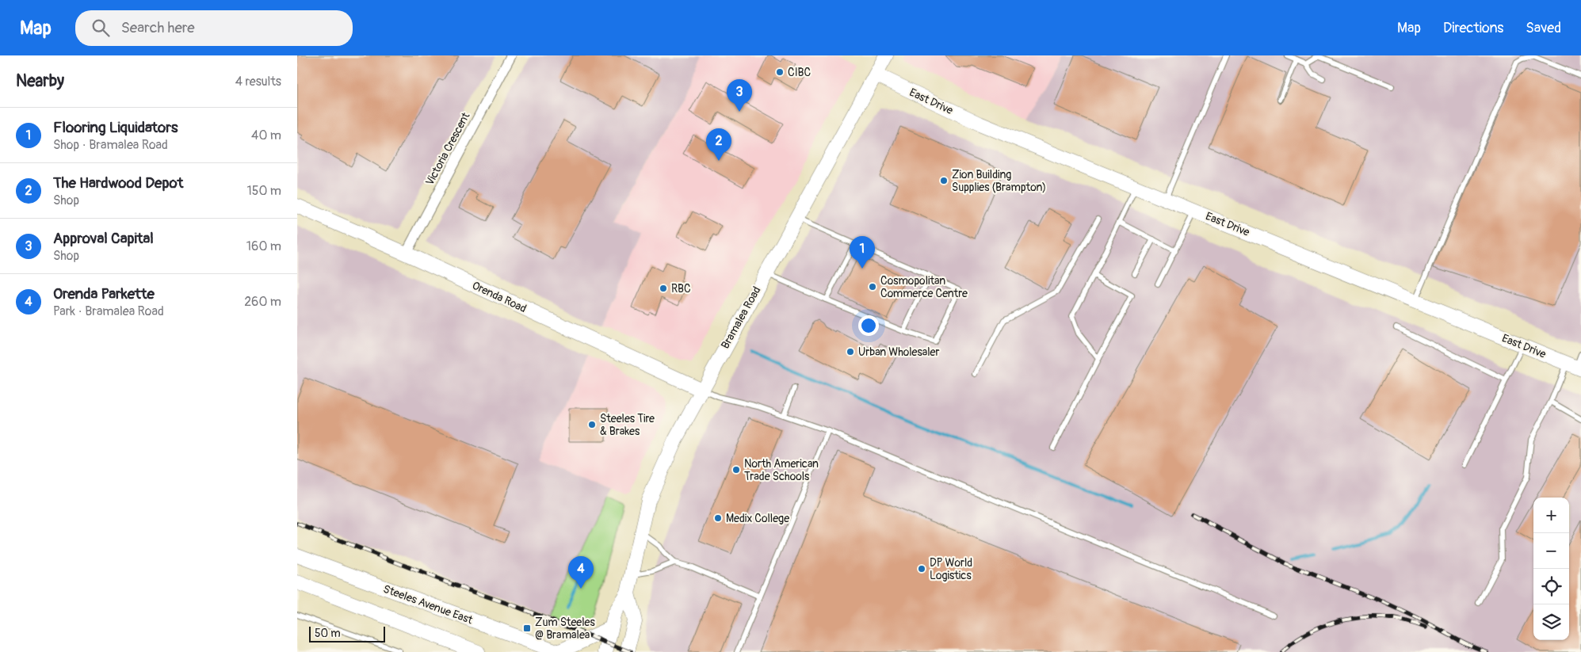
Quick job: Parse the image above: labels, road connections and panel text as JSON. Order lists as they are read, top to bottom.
{
  "streets": {
    "main road": [
      "East Drive",
      "Orenda Road",
      "Bramalea Road",
      "Steeles Avenue East"
    ],
    "street": ["Victoria Crescent"]
  },
  "crossings": [
    ["East Drive", "Bramalea Road"],
    ["Victoria Crescent", "Orenda Road"],
    ["Orenda Road", "Bramalea Road"]
  ],
  "places": {
    "other": [
      "CIBC",
      "Zion Building Supplies (Brampton)",
      "Cosmopolitan Commerce Centre",
      "RBC",
      "Urban Wholesaler",
      "Steeles Tire & Brakes",
      "North American Trade Schools",
      "Medix College",
      "DP World Logistics"
    ],
    "transit": ["Zum Steeles @ Bramalea"]
  },
  "scale_bar": "50 m",
  "page": {
    "header": "Map",
    "search": "Search here",
    "nav": ["Map", "Directions", "Saved"],
    "heading": ["Nearby", "4 results"],
    "pins": [
      "3",
      "2",
      "1",
      "4"
    ],
    "list": [
      {
        "mark": "1",
        "name": "Flooring Liquidators",
        "note": "Shop · Bramalea Road",
        "value": "40 m"
      },
      {
        "mark": "2",
        "name": "The Hardwood Depot",
        "note": "Shop",
        "value": "150 m"
      },
      {
        "mark": "3",
        "name": "Approval Capital",
        "note": "Shop",
        "value": "160 m"
      },
      {
        "mark": "4",
        "name": "Orenda Parkette",
        "note": "Park · Bramalea Road",
        "value": "260 m"
      }
    ],
    "map_buttons": ["+", "−"],
    "scale": "50 m"
  }
}
